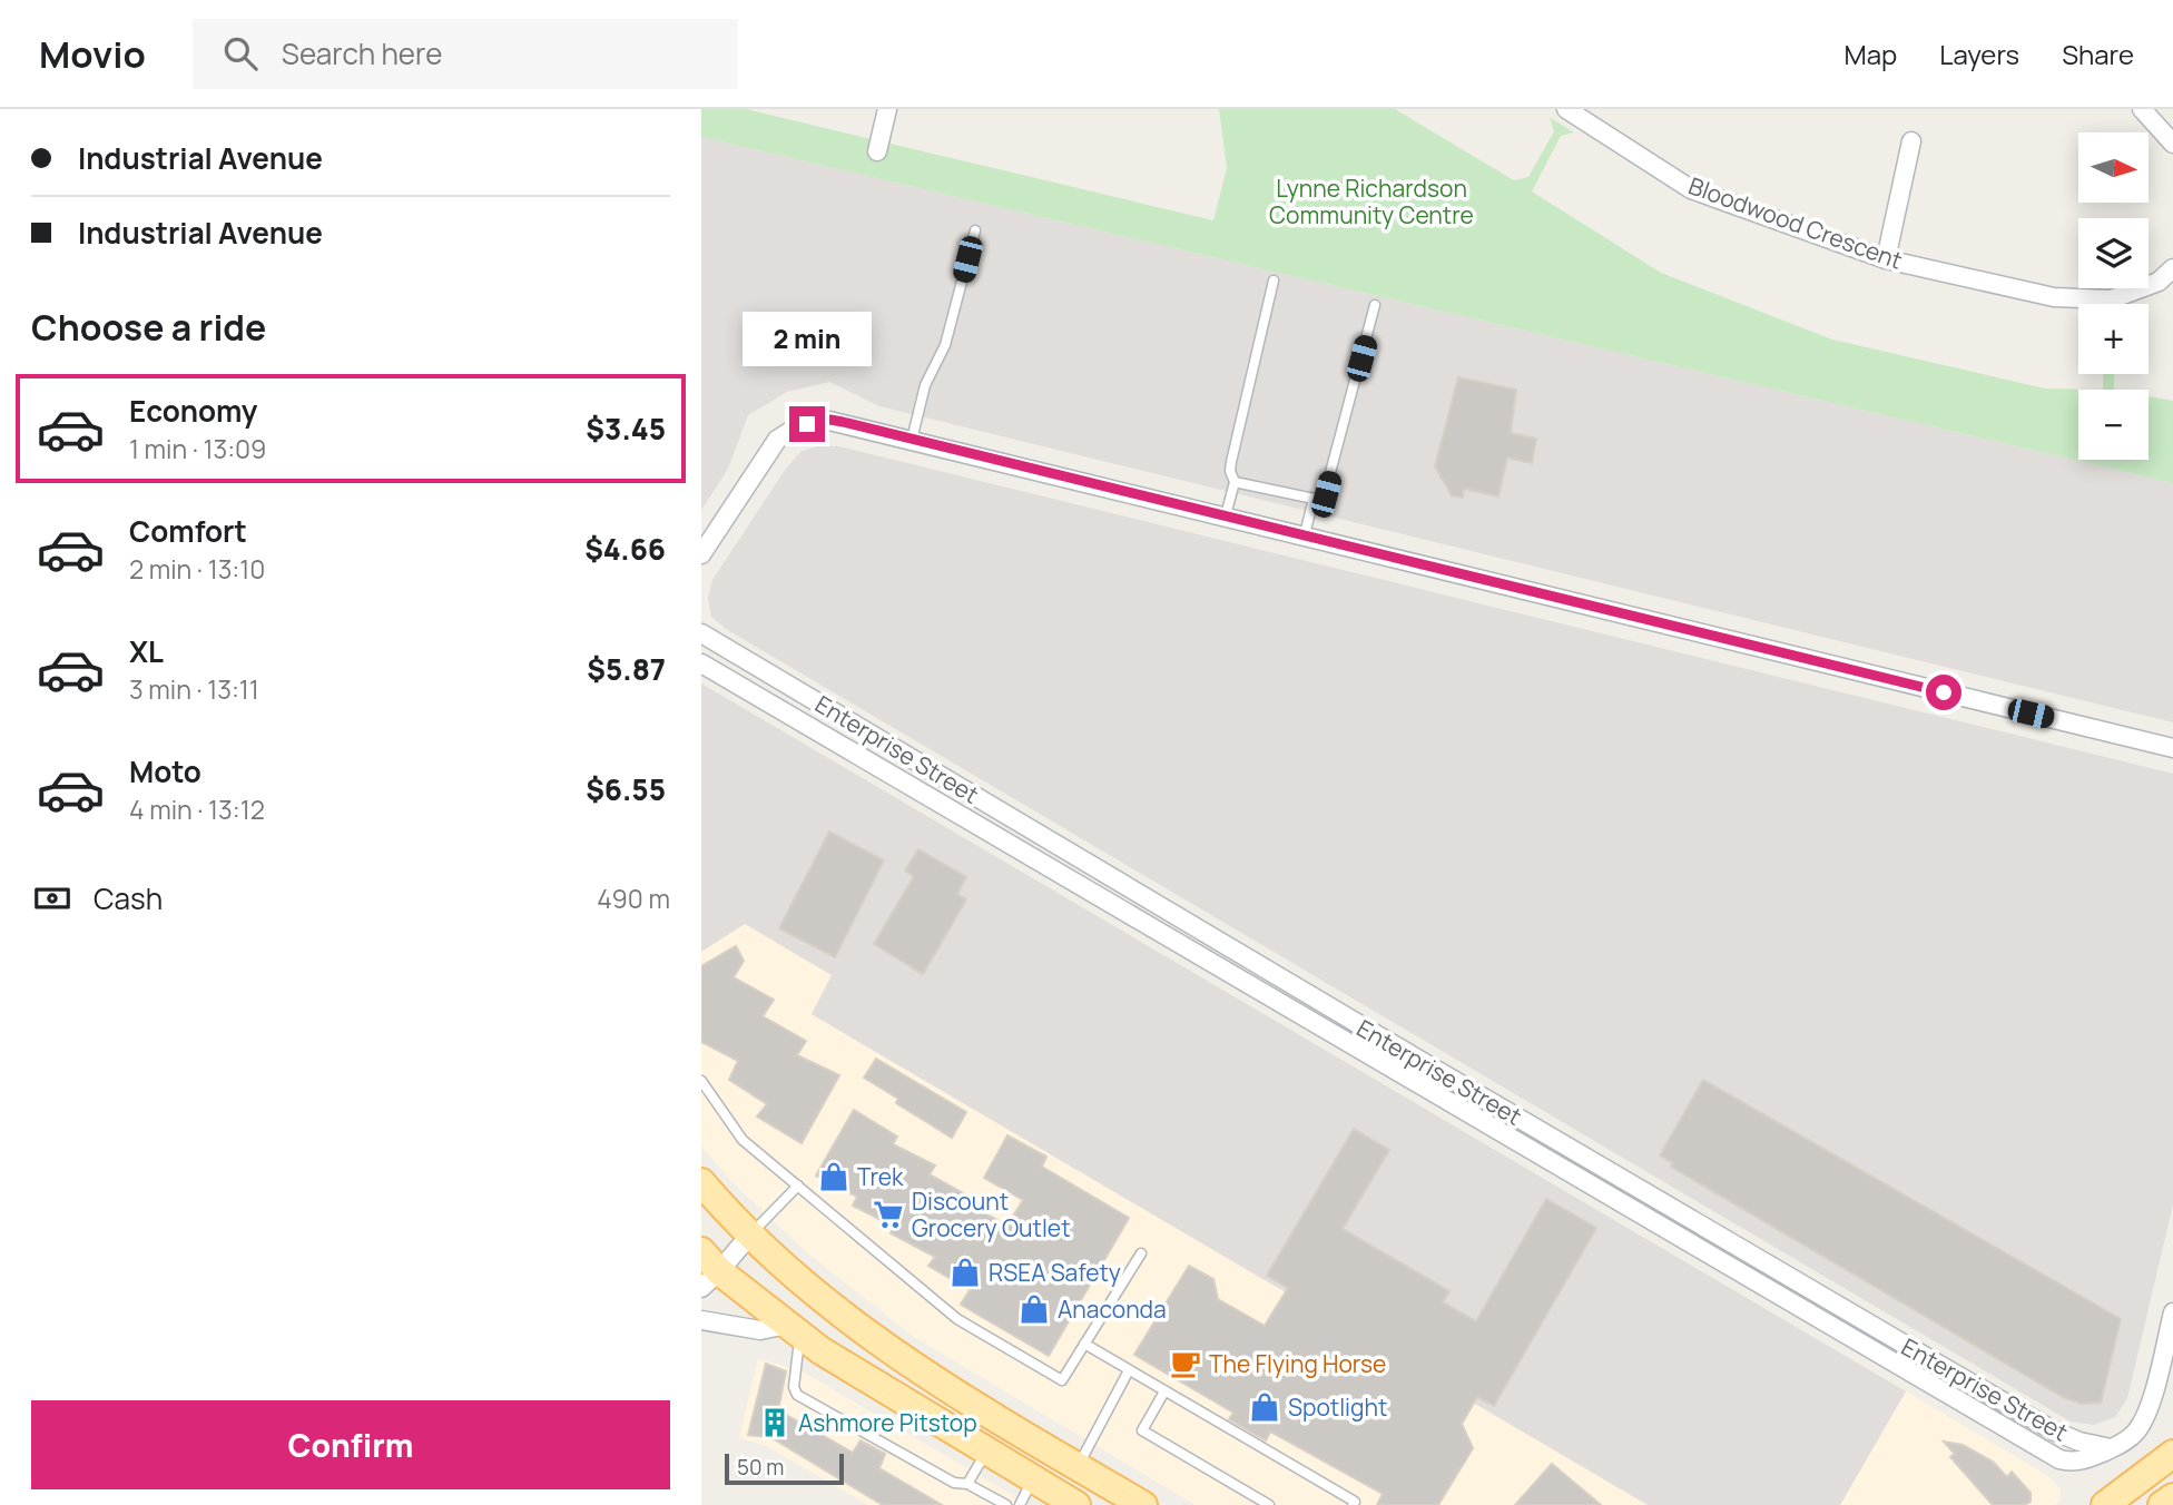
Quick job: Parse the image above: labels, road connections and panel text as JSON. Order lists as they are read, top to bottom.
{
  "streets": {
    "street": ["Bloodwood Crescent", "Enterprise Street"]
  },
  "parks": ["Lynne Richardson Community Centre"],
  "places": {
    "shop": [
      "Trek",
      "RSEA Safety",
      "Anaconda",
      "Spotlight"
    ],
    "supermarket": ["Discount Grocery Outlet"],
    "cafe": ["The Flying Horse"],
    "building": ["Ashmore Pitstop"]
  },
  "scale_bar": "50 m",
  "north": "right",
  "page": {
    "header": "Movio",
    "search": "Search here",
    "nav": ["Map", "Layers", "Share"],
    "banner": ["Industrial Avenue", "Industrial Avenue"],
    "map_buttons": ["+", "−"],
    "heading": "Choose a ride",
    "bubble": "2 min",
    "list": [
      {
        "name": "Economy",
        "note": "1 min · 13:09",
        "value": "$3.45"
      },
      {
        "name": "Comfort",
        "note": "2 min · 13:10",
        "value": "$4.66"
      },
      {
        "name": "XL",
        "note": "3 min · 13:11",
        "value": "$5.87"
      },
      {
        "name": "Moto",
        "note": "4 min · 13:12",
        "value": "$6.55"
      }
    ],
    "pay": ["Cash", "490 m"],
    "buttons": "Confirm",
    "scale": "50 m"
  }
}
